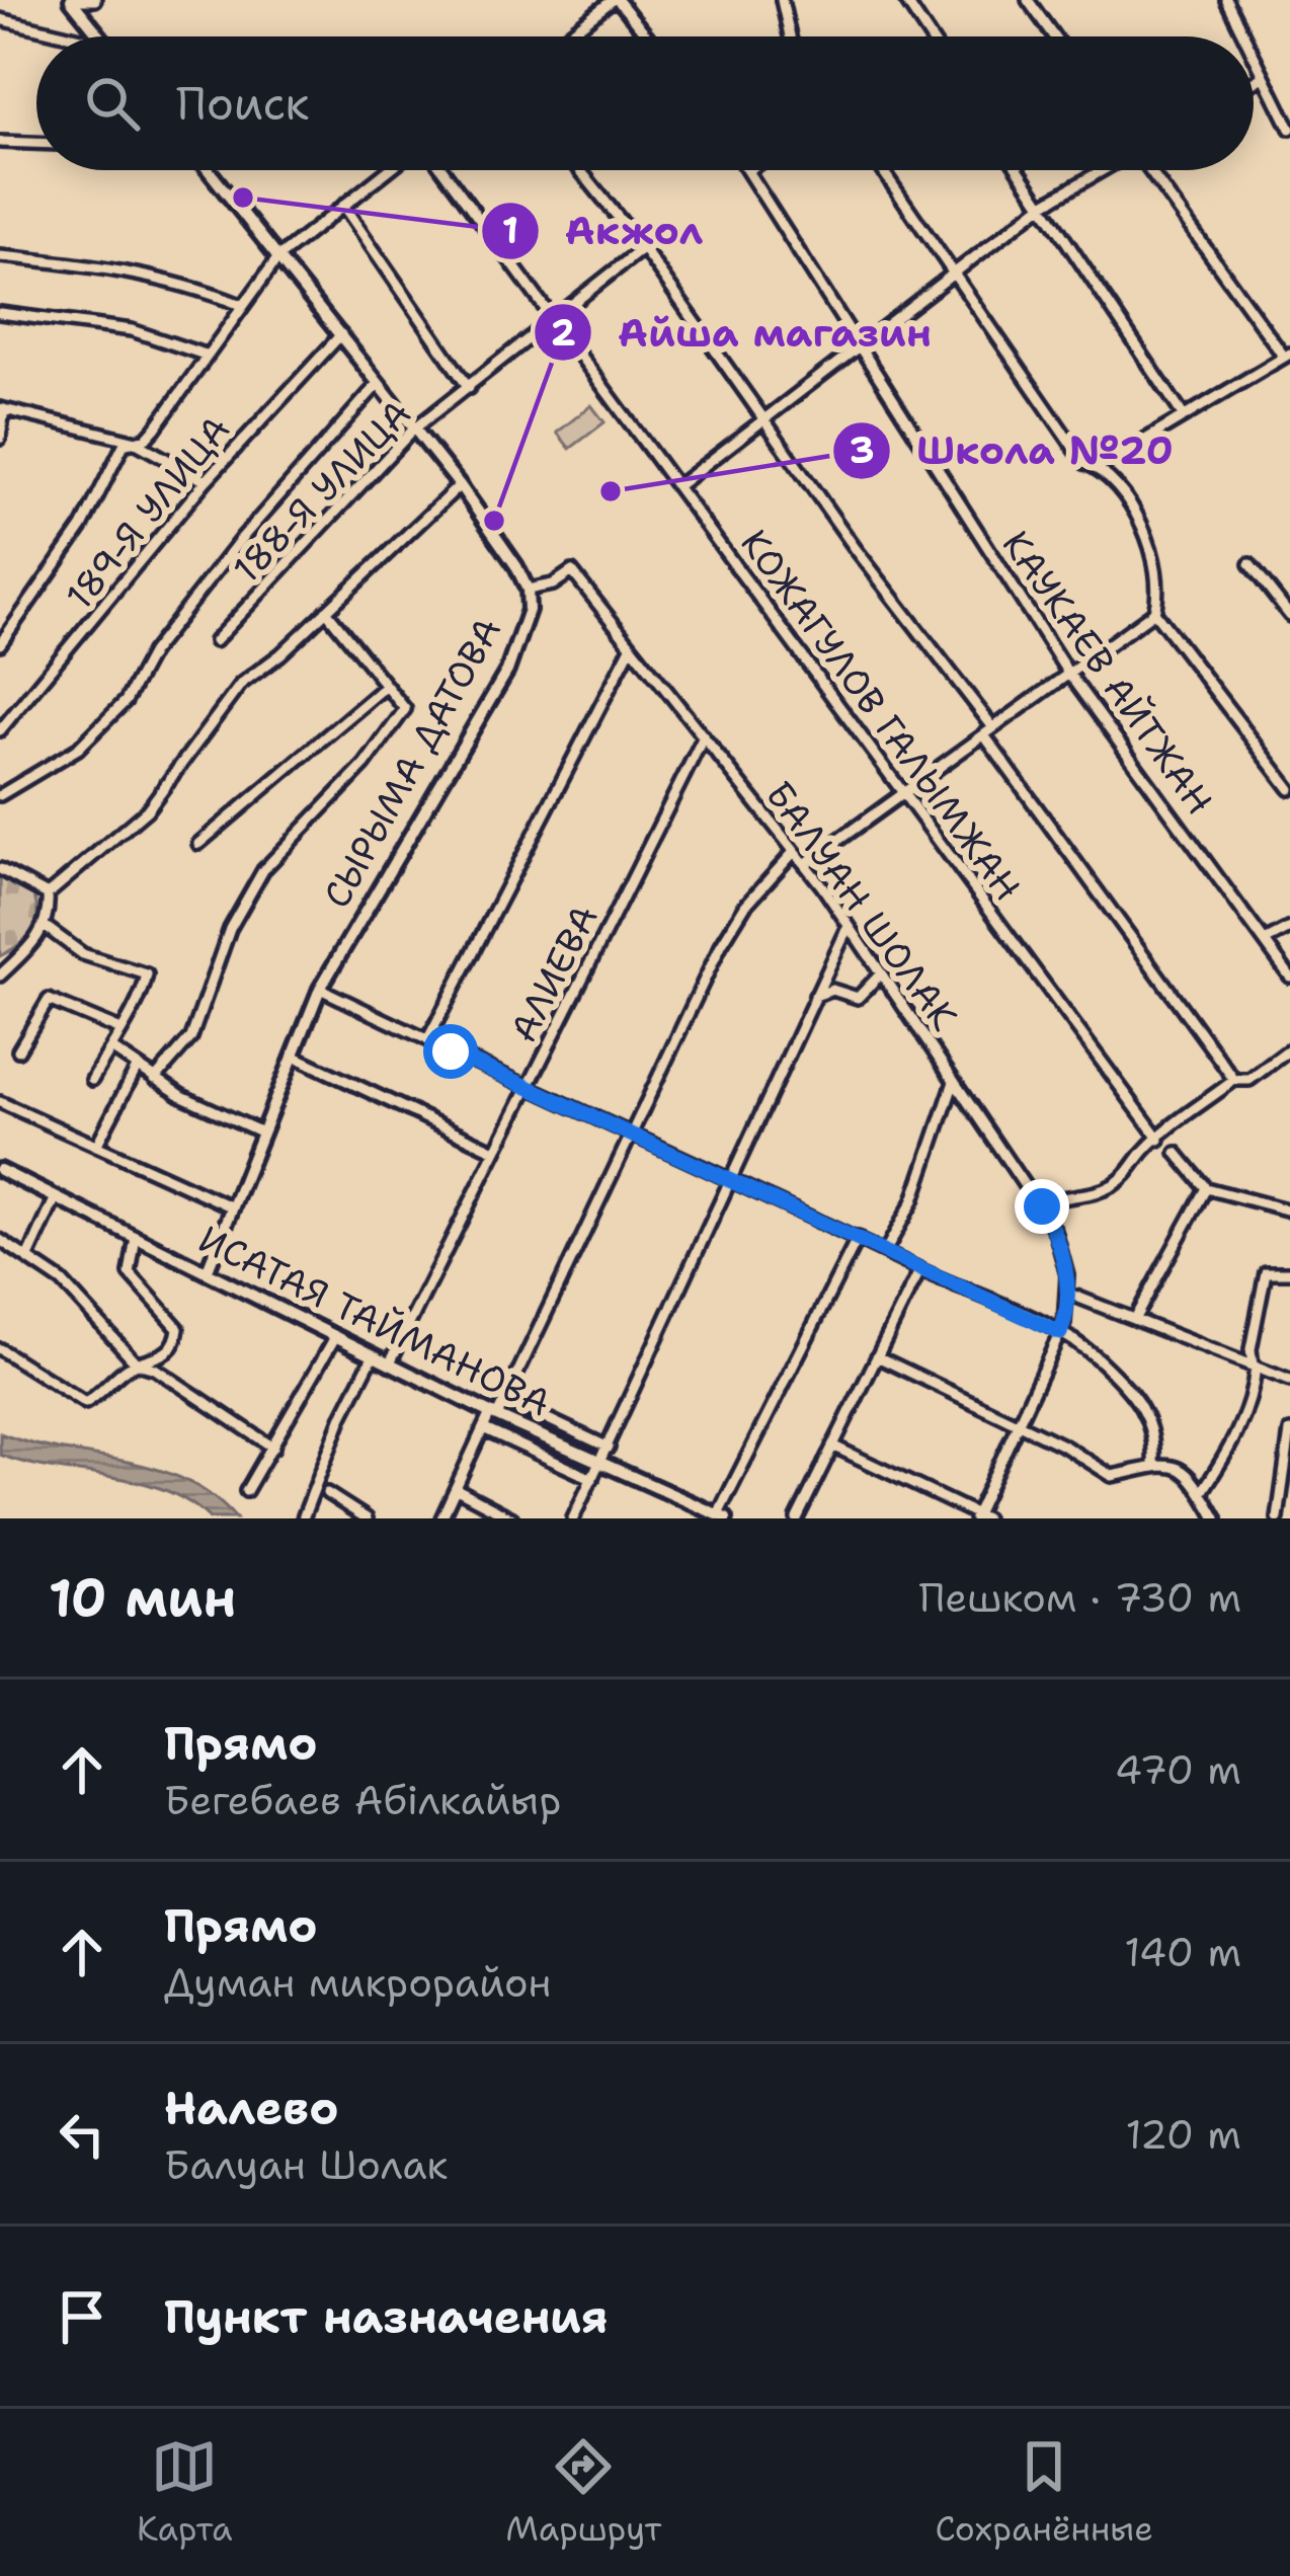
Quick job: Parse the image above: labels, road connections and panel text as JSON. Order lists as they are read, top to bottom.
{
  "streets": {
    "street": [
      "188-Я УЛИЦА",
      "189-Я УЛИЦА",
      "КАУКАЕВ АЙТЖАН",
      "КОЖАГУЛОВ ГАЛЫМЖАН",
      "СЫРЫМА ДАТОВА",
      "БАЛУАН ШОЛАК",
      "АЛИЕВА",
      "ИСАТАЯ ТАЙМАНОВА"
    ]
  },
  "crossings": [
    ["188-Я УЛИЦА", "КОЖАГУЛОВ ГАЛЫМЖАН"],
    ["188-Я УЛИЦА", "СЫРЫМА ДАТОВА"],
    ["189-Я УЛИЦА", "СЫРЫМА ДАТОВА"],
    ["СЫРЫМА ДАТОВА", "БАЛУАН ШОЛАК"],
    ["СЫРЫМА ДАТОВА", "ИСАТАЯ ТАЙМАНОВА"],
    ["БАЛУАН ШОЛАК", "АЛИЕВА"],
    ["АЛИЕВА", "ИСАТАЯ ТАЙМАНОВА"]
  ],
  "places": ["Акжол", "Школа №20", "Айша магазин"],
  "page": {
    "search": "Поиск",
    "heading": ["10 мин", "Пешком · 730 m"],
    "list": [
      ["Прямо", "Бегебаев Абілкайыр", "470 m"],
      ["Прямо", "Думан микрорайон", "140 m"],
      ["Налево", "Балуан Шолак", "120 m"],
      "Пункт назначения"
    ],
    "nav": ["Карта", "Маршрут", "Сохранённые"]
  }
}
